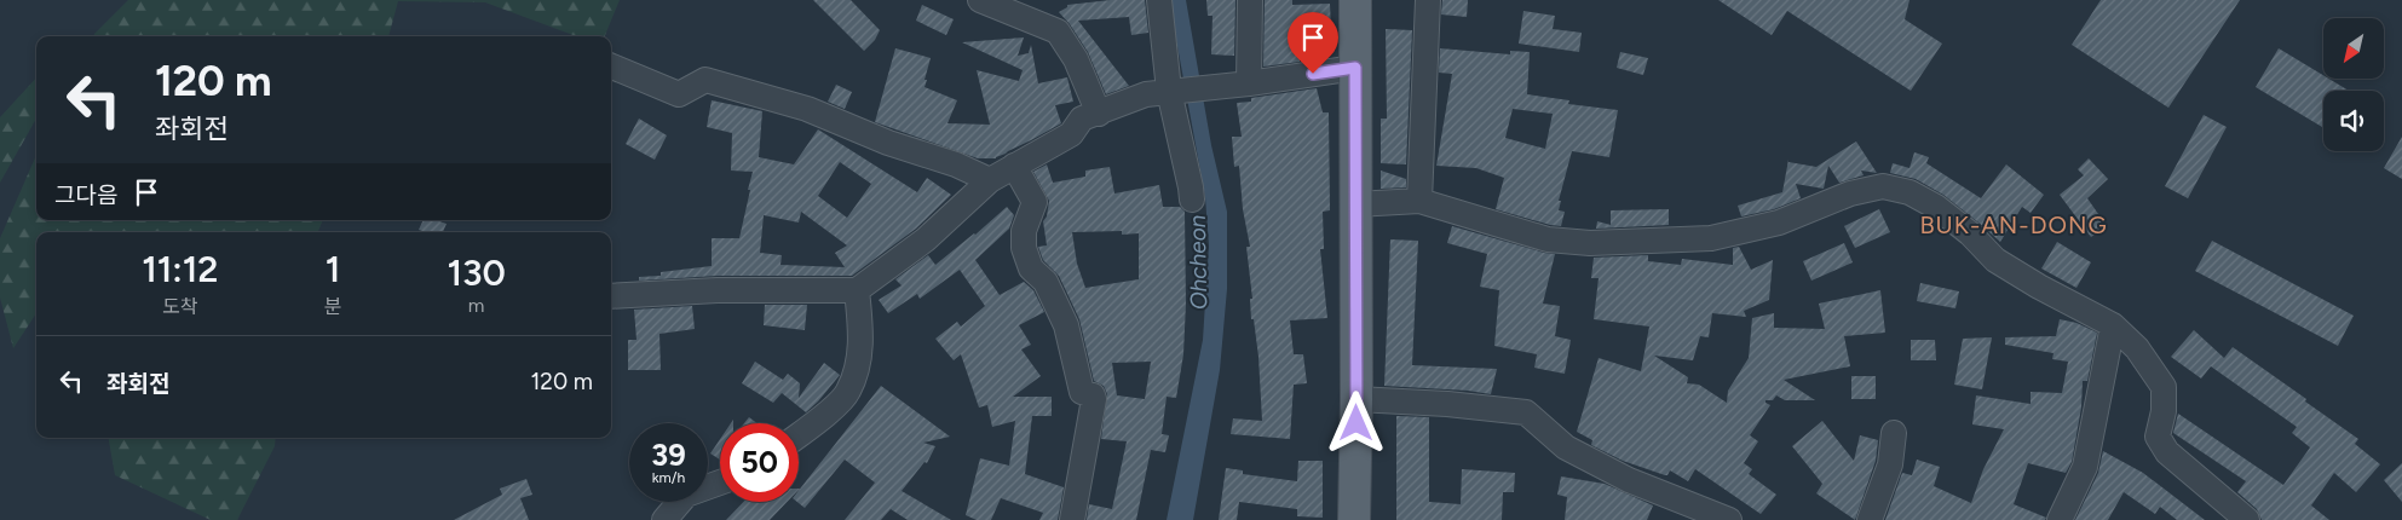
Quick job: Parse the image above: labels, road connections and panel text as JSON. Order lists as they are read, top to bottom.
{
  "districts": ["BUK-AN-DONG"],
  "water": ["Ohcheon"],
  "north": "bottom left",
  "page": {
    "turn": ["120 m", "좌회전"],
    "then": "그다음",
    "eta": [
      "11:12",
      "도착",
      "1",
      "분",
      "130",
      "m"
    ],
    "list": [
      {
        "name": "좌회전",
        "value": "120 m"
      }
    ],
    "speed": "39 km/h",
    "limit": "50"
  }
}
